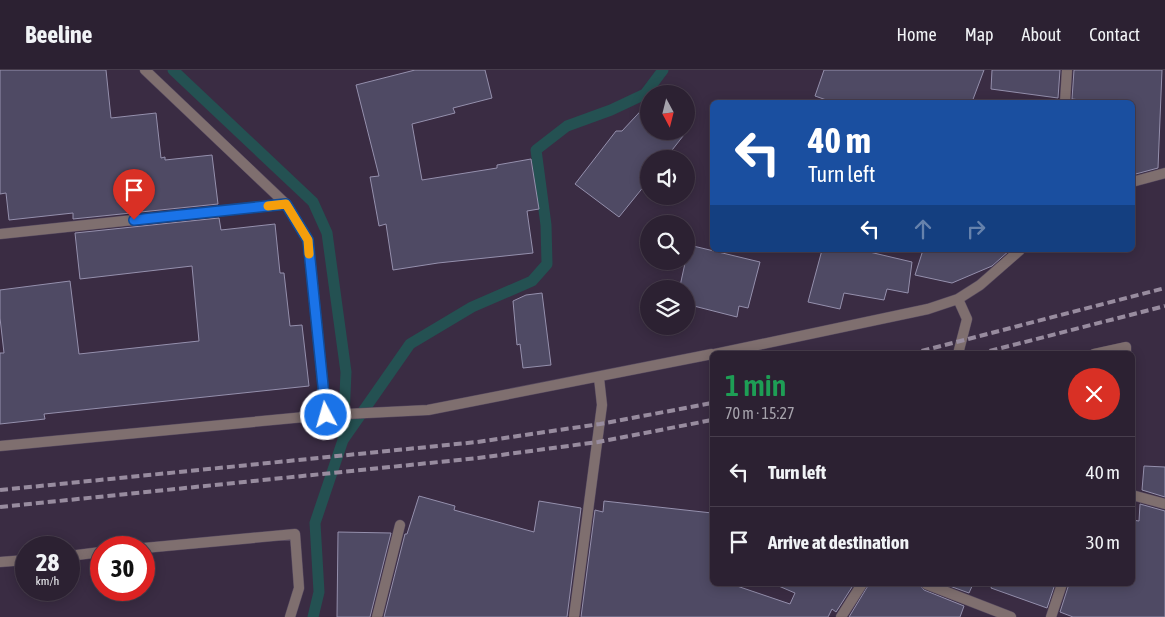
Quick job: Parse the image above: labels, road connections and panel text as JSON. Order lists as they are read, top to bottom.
{
  "north": "bottom",
  "page": {
    "header": "Beeline",
    "nav": [
      "Home",
      "Map",
      "About",
      "Contact"
    ],
    "turn": ["40 m", "Turn left"],
    "heading": ["1 min", "70 m · 15:27"],
    "list": [
      {
        "name": "Turn left",
        "value": "40 m"
      },
      {
        "name": "Arrive at destination",
        "value": "30 m"
      }
    ],
    "speed": "28 km/h",
    "limit": "30"
  }
}
